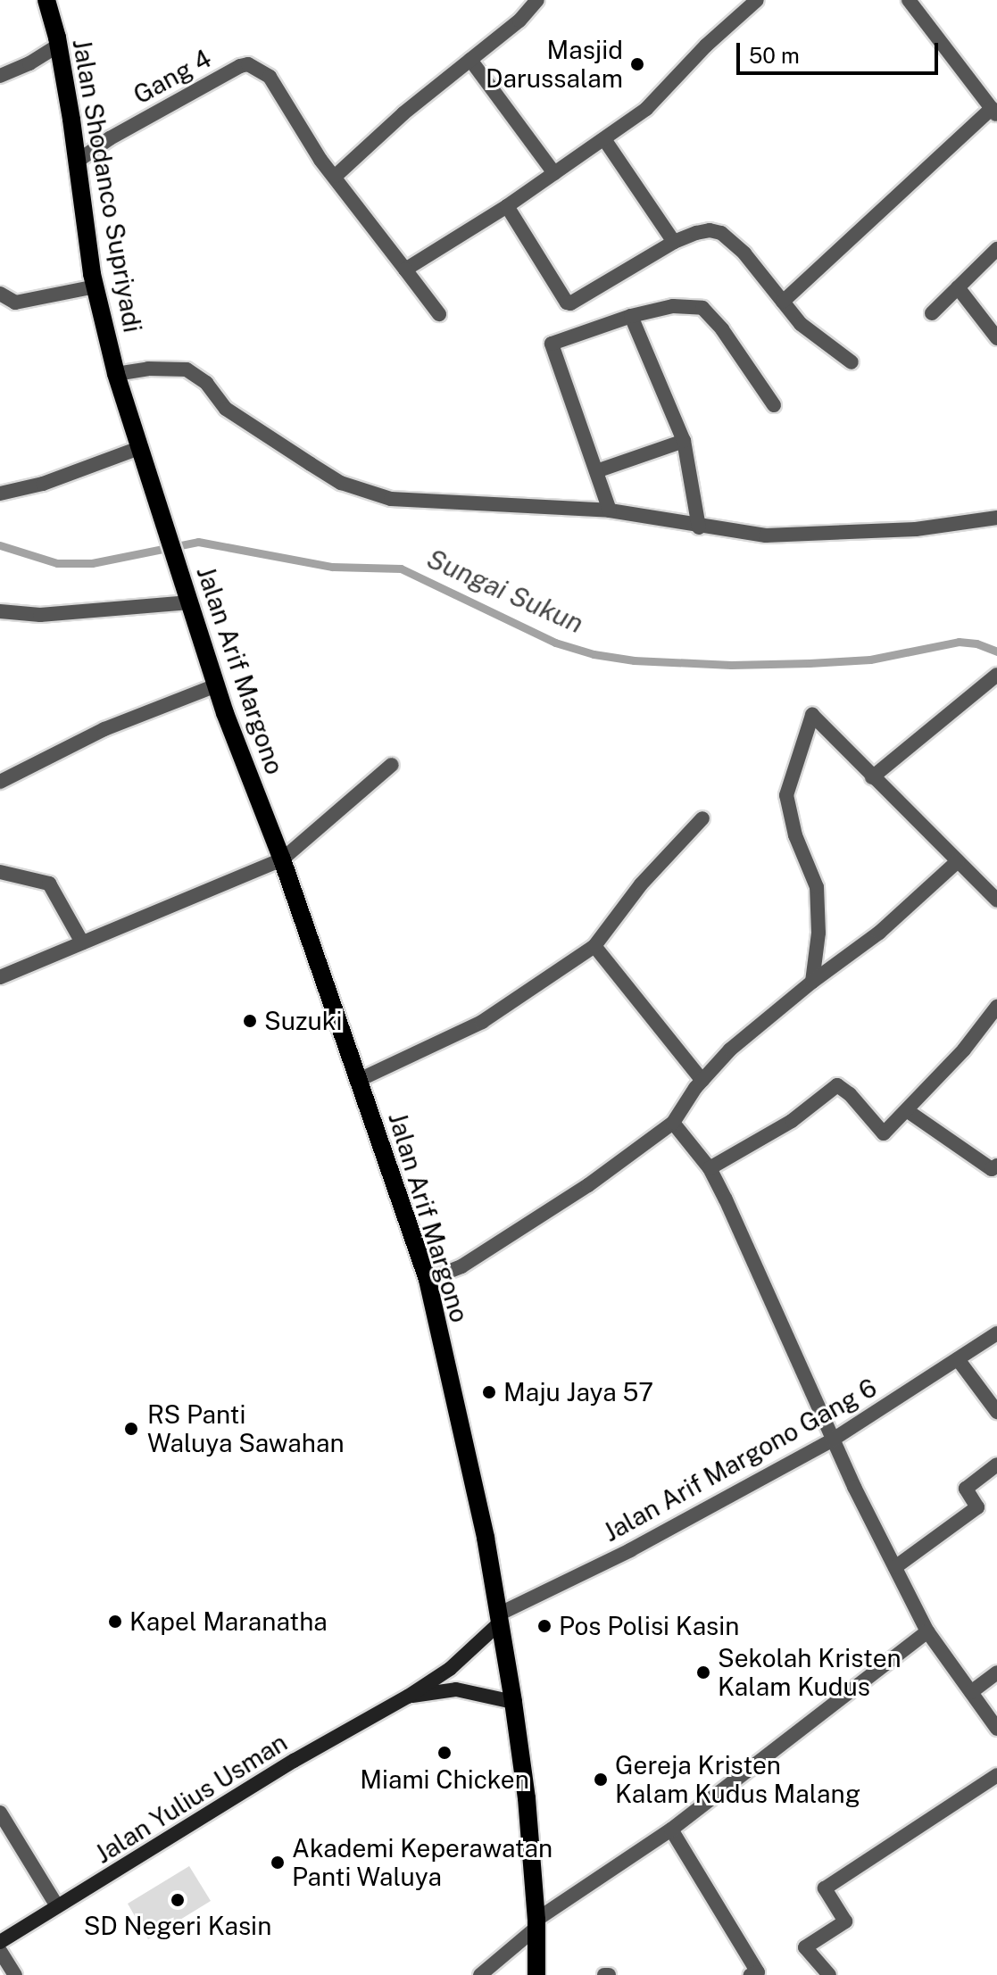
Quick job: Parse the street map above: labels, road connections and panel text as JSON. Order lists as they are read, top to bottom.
{
  "streets": {
    "main road": ["Jalan Shodanco Supriyadi", "Jalan Arif Margono", "Jalan Yulius Usman"],
    "street": ["Gang 4", "Jalan Arif Margono Gang 6"]
  },
  "crossings": [
    ["Gang 4", "Jalan Shodanco Supriyadi"],
    ["Jalan Shodanco Supriyadi", "Jalan Arif Margono"],
    ["Jalan Arif Margono", "Jalan Arif Margono Gang 6"],
    ["Jalan Arif Margono", "Jalan Yulius Usman"],
    ["Jalan Arif Margono Gang 6", "Jalan Yulius Usman"]
  ],
  "water": ["Sungai Sukun"],
  "places": [
    "Masjid Darussalam",
    "Suzuki",
    "Maju Jaya 57",
    "RS Panti Waluya Sawahan",
    "Kapel Maranatha",
    "Pos Polisi Kasin",
    "Sekolah Kristen Kalam Kudus",
    "Miami Chicken",
    "Gereja Kristen Kalam Kudus Malang",
    "Akademi Keperawatan Panti Waluya",
    "SD Negeri Kasin"
  ],
  "scale_bar": "50 m"
}
